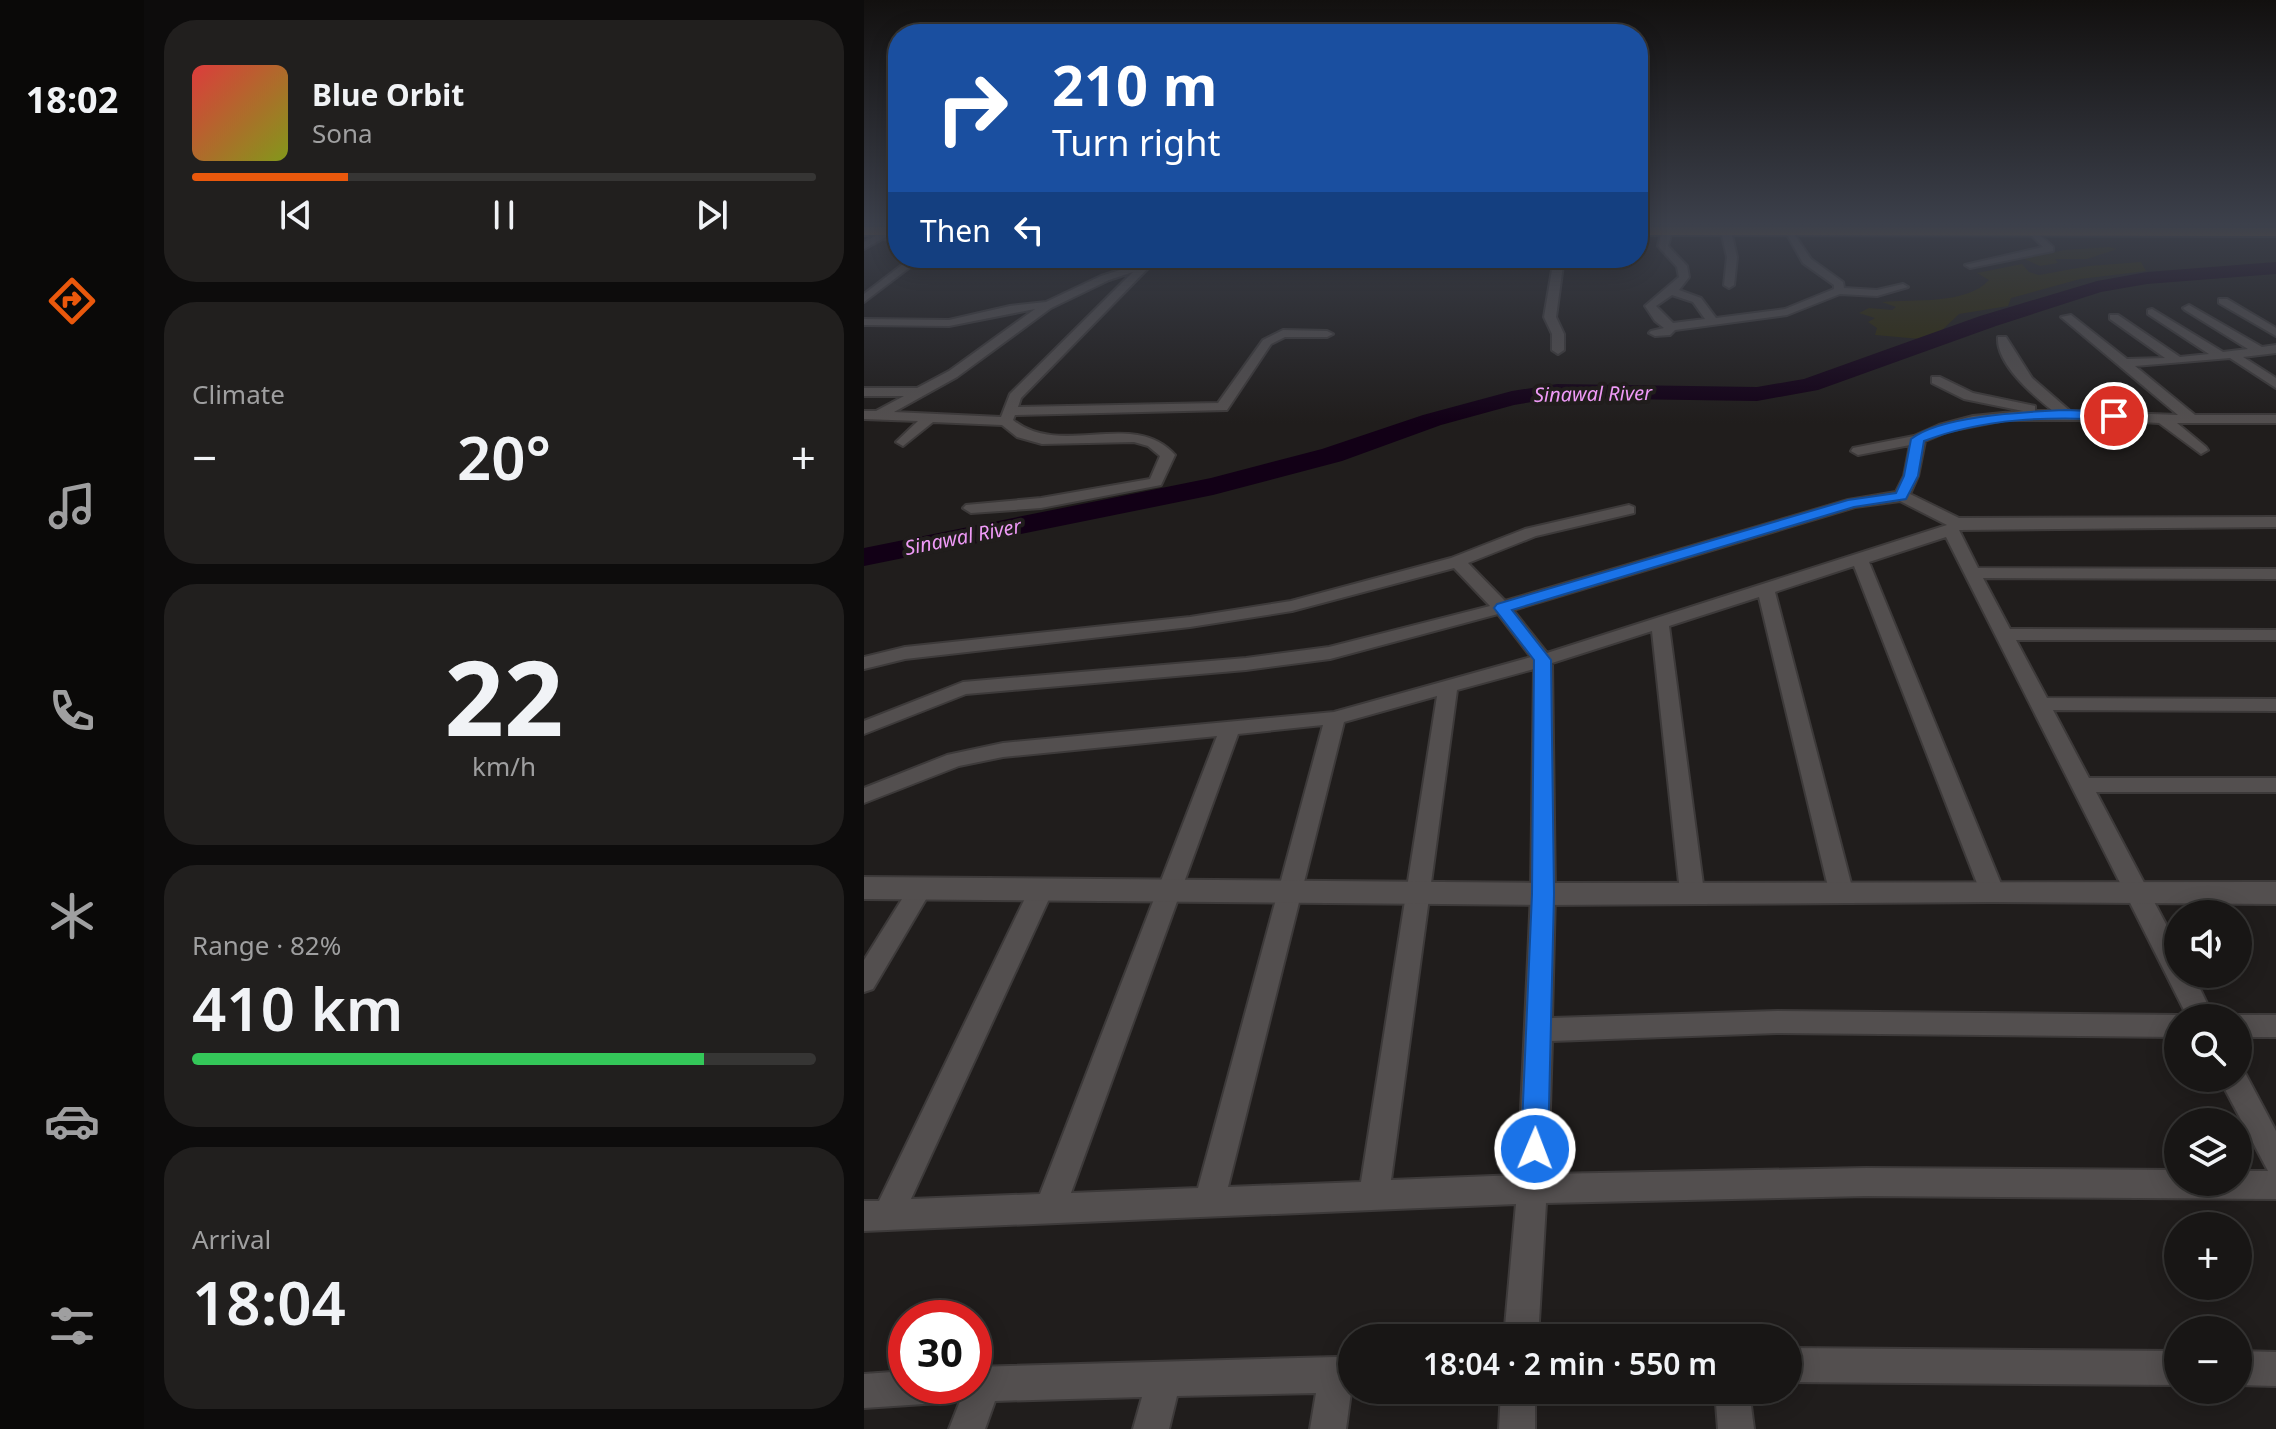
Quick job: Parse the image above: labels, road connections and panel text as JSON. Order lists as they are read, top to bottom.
{
  "water": ["Sinawal River"],
  "page": {
    "tabs": "18:02",
    "turn": ["210 m", "Turn right"],
    "song": ["Blue Orbit", "Sona"],
    "then": "Then",
    "tile": [
      "Climate",
      ["22", "km/h"],
      ["Range · 82%", "410 km"],
      ["Arrival", "18:04"]
    ],
    "heat": ["−", "20°", "+"],
    "map_buttons": ["+", "−"],
    "limit": "30",
    "trip": "18:04 · 2 min · 550 m"
  }
}
